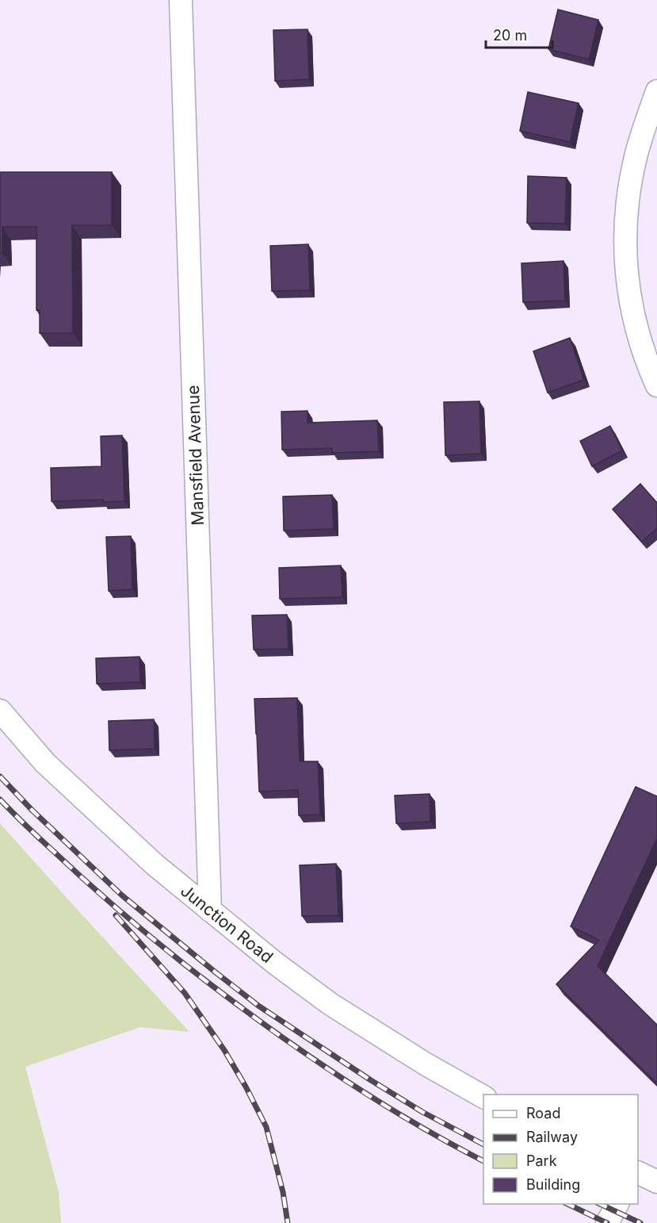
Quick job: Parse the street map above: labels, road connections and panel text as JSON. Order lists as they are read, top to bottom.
{
  "streets": {
    "street": ["Mansfield Avenue", "Junction Road"]
  },
  "crossings": [
    ["Mansfield Avenue", "Junction Road"]
  ],
  "legend": [
    "Road",
    "Railway",
    "Park",
    "Building"
  ],
  "scale_bar": "20 m"
}
